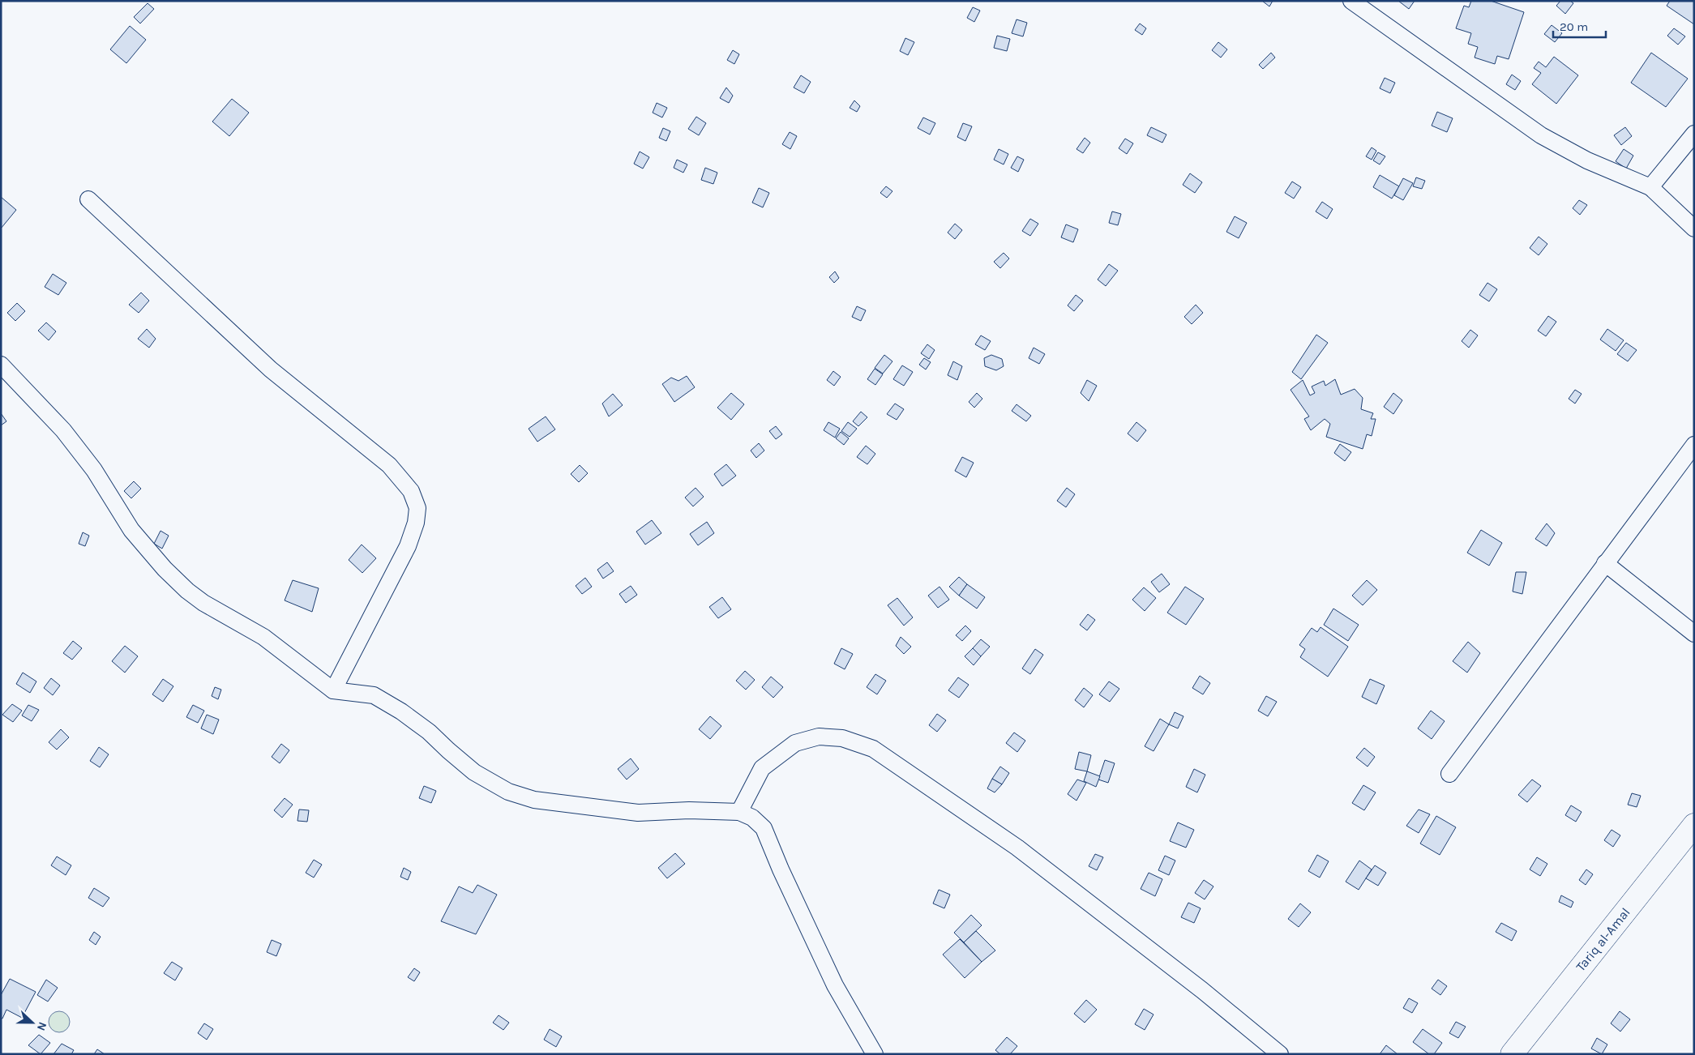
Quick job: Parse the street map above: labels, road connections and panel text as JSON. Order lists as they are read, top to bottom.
{
  "streets": {
    "highway": ["Tariq al-Amal"]
  },
  "scale_bar": "20 m",
  "north": "right"
}
